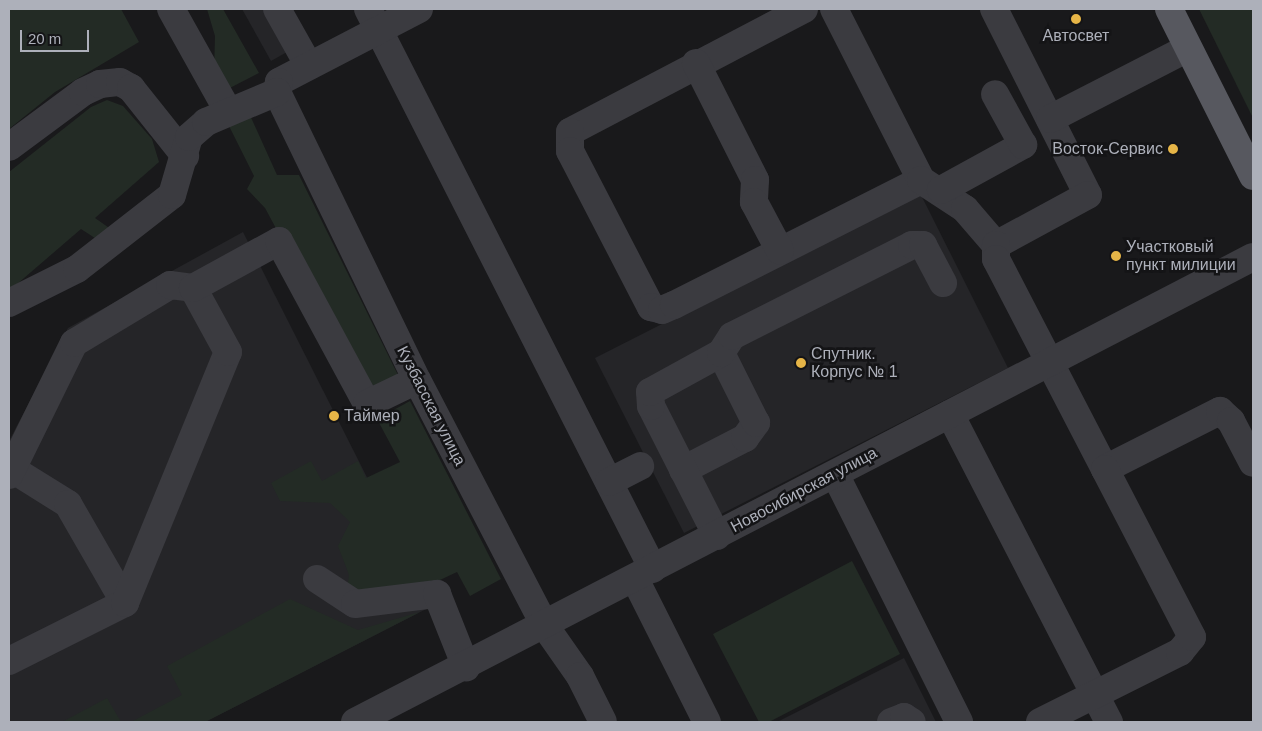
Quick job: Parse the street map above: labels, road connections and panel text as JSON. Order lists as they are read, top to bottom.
{
  "streets": {
    "street": ["Кузбасская улица", "Новосибирская улица"]
  },
  "crossings": [
    ["Кузбасская улица", "Новосибирская улица"]
  ],
  "places": [
    "Автосвет",
    "Восток-Сервис",
    "Участковый пункт милиции",
    "Спутник. Корпус № 1",
    "Таймер"
  ],
  "scale_bar": "20 m"
}
